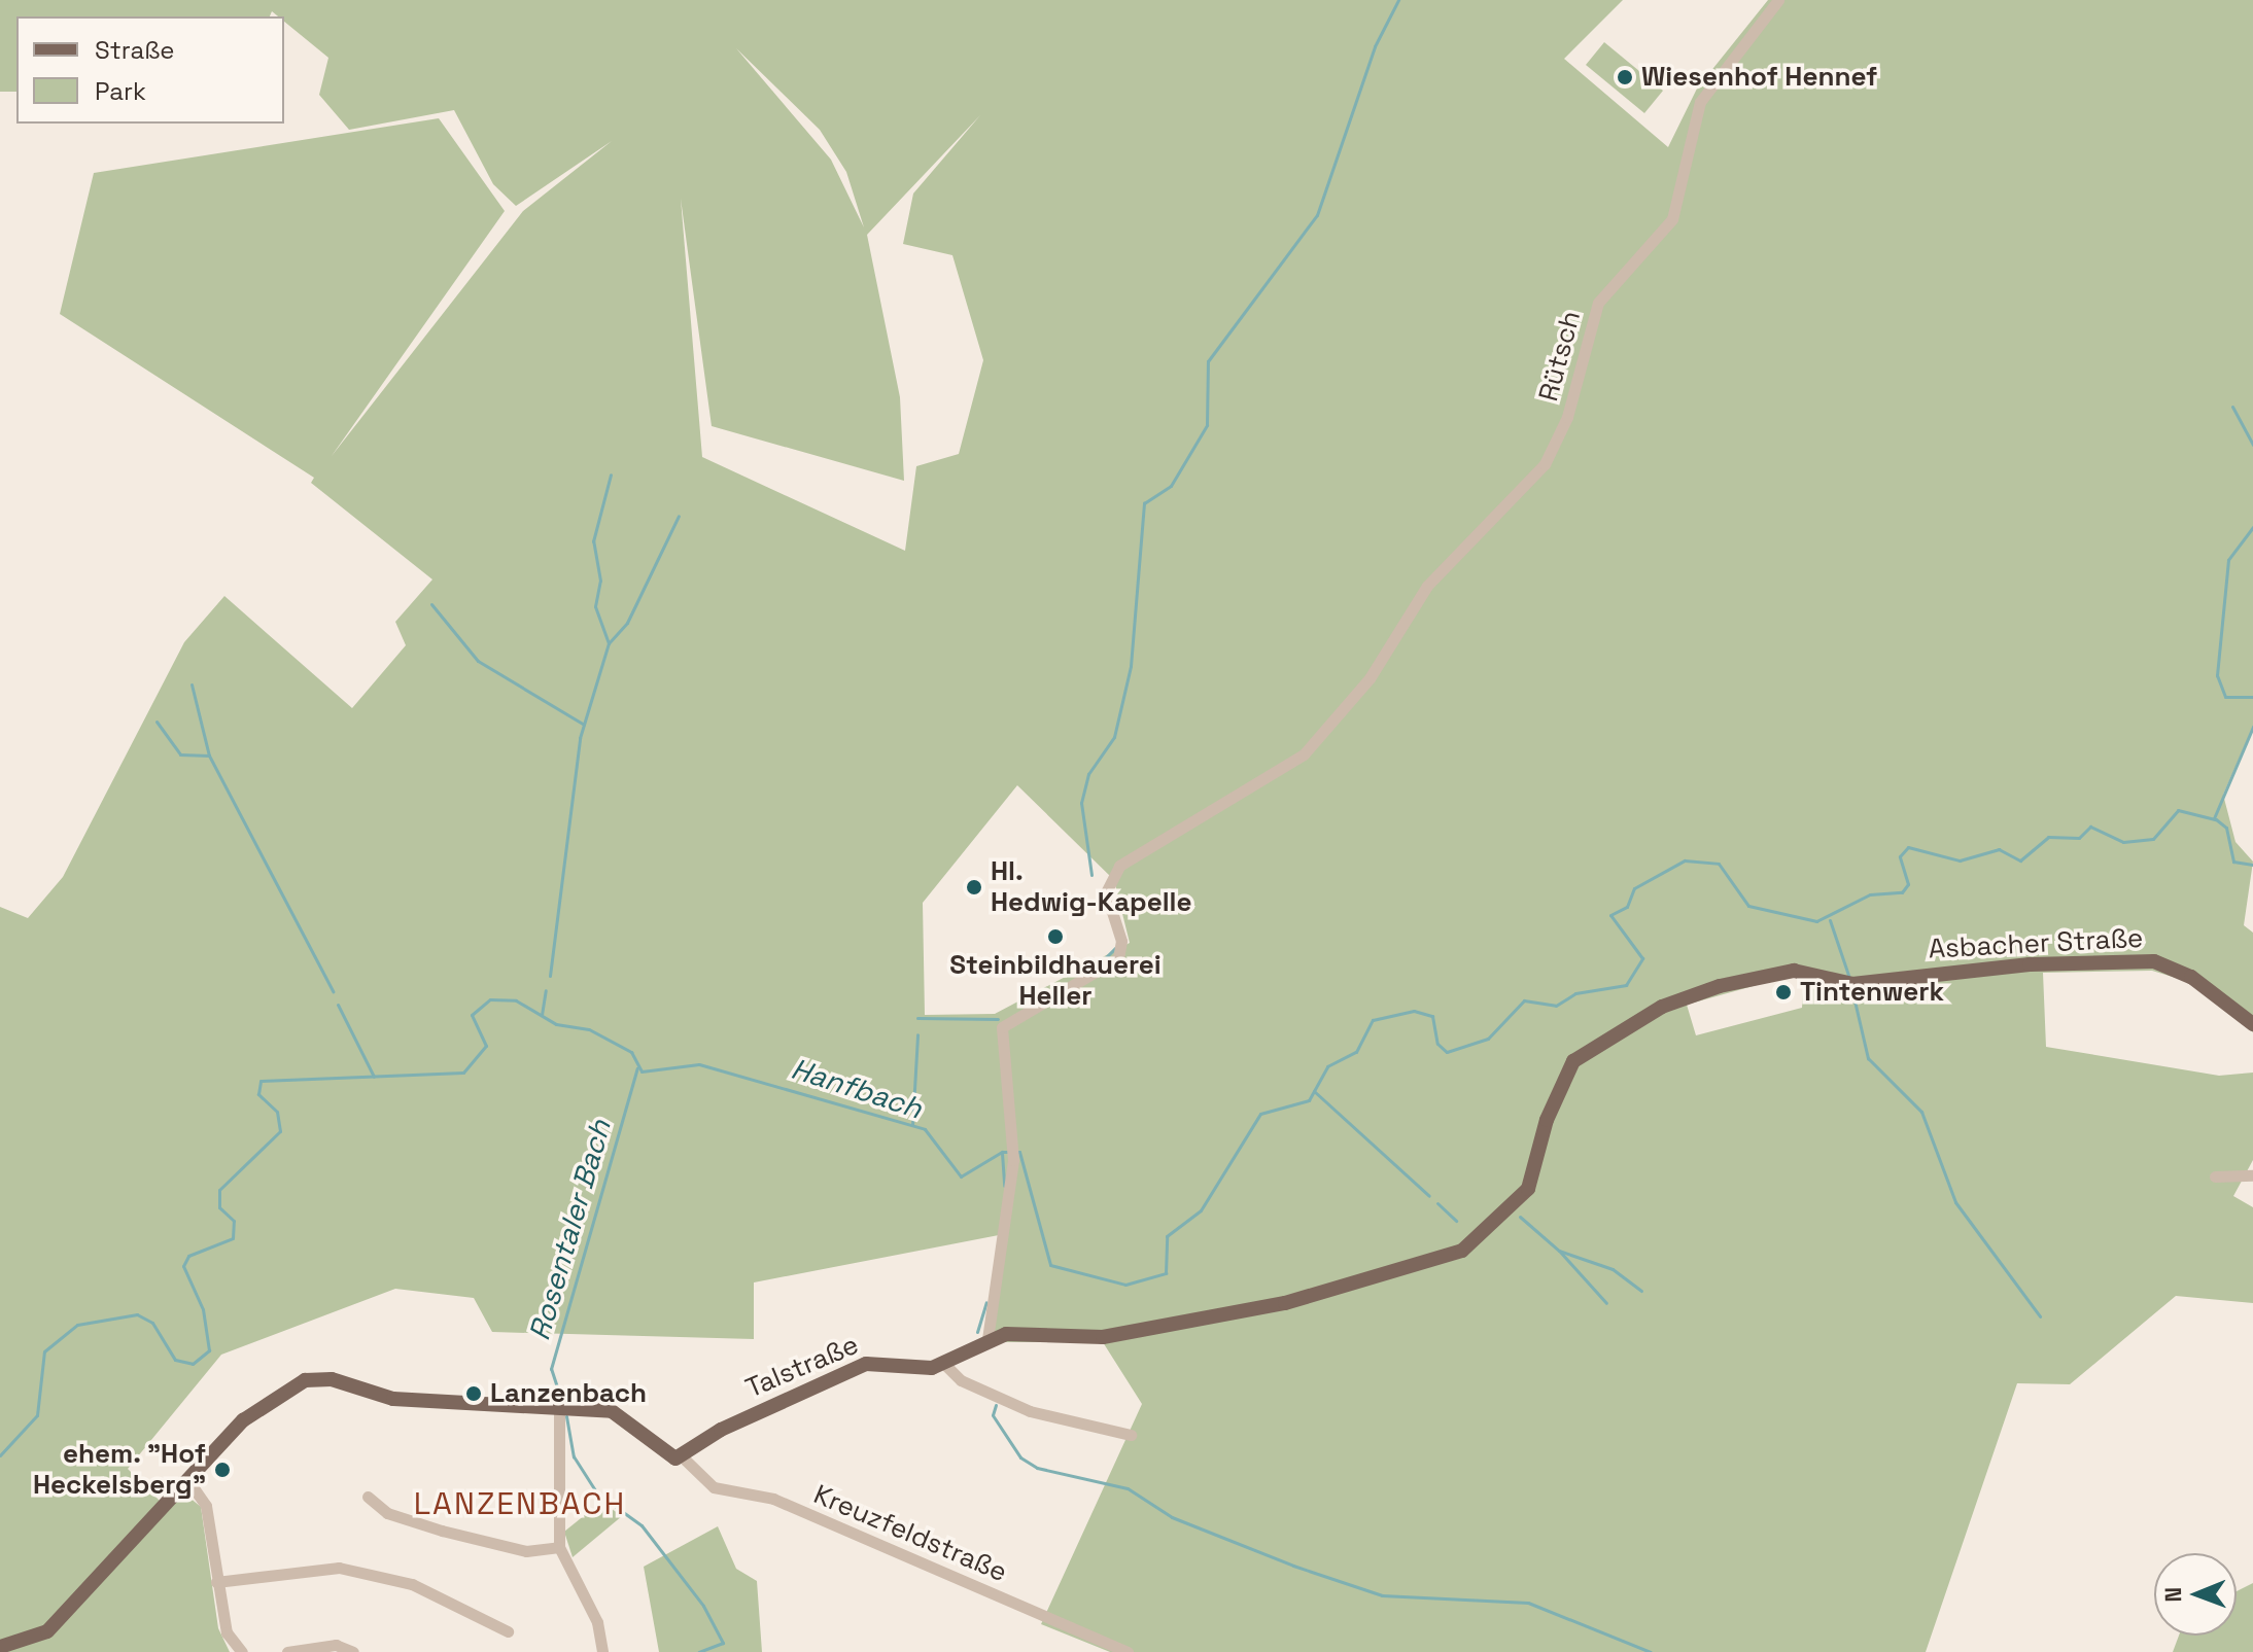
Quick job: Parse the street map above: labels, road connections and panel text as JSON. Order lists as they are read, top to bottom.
{
  "streets": {
    "main road": ["Asbacher Straße", "Talstraße"],
    "street": ["Rütsch", "Kreuzfeldstraße"]
  },
  "crossings": [
    ["Rütsch", "Asbacher Straße"],
    ["Talstraße", "Kreuzfeldstraße"]
  ],
  "districts": ["LANZENBACH"],
  "water": ["Hanfbach", "Rosentaler Bach"],
  "places": [
    "Wiesenhof Hennef",
    "Hl. Hedwig-Kapelle",
    "Steinbildhauerei Heller",
    "Tintenwerk",
    "Lanzenbach",
    "ehem. \"Hof Heckelsberg\""
  ],
  "legend": ["Straße", "Park"],
  "north": "left"
}
